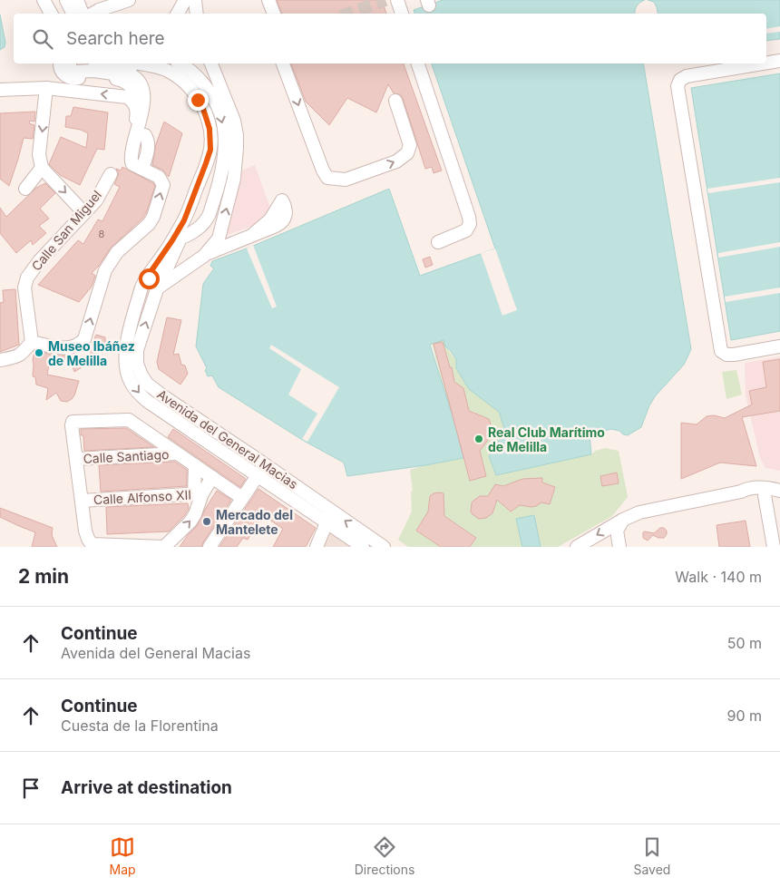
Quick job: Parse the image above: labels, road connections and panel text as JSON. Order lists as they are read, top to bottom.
{
  "streets": {
    "street": [
      "Calle San Miguel",
      "Avenida del General Macias",
      "Calle Santiago",
      "Calle Alfonso XII"
    ]
  },
  "places": ["Museo Ibáñez de Melilla", "Real Club Marítimo de Melilla", "Mercado del Mantelete"],
  "house_numbers": ["8"],
  "page": {
    "search": "Search here",
    "heading": ["2 min", "Walk · 140 m"],
    "list": [
      ["Continue", "Avenida del General Macias", "50 m"],
      ["Continue", "Cuesta de la Florentina", "90 m"],
      "Arrive at destination"
    ],
    "nav": ["Map", "Directions", "Saved"]
  }
}
